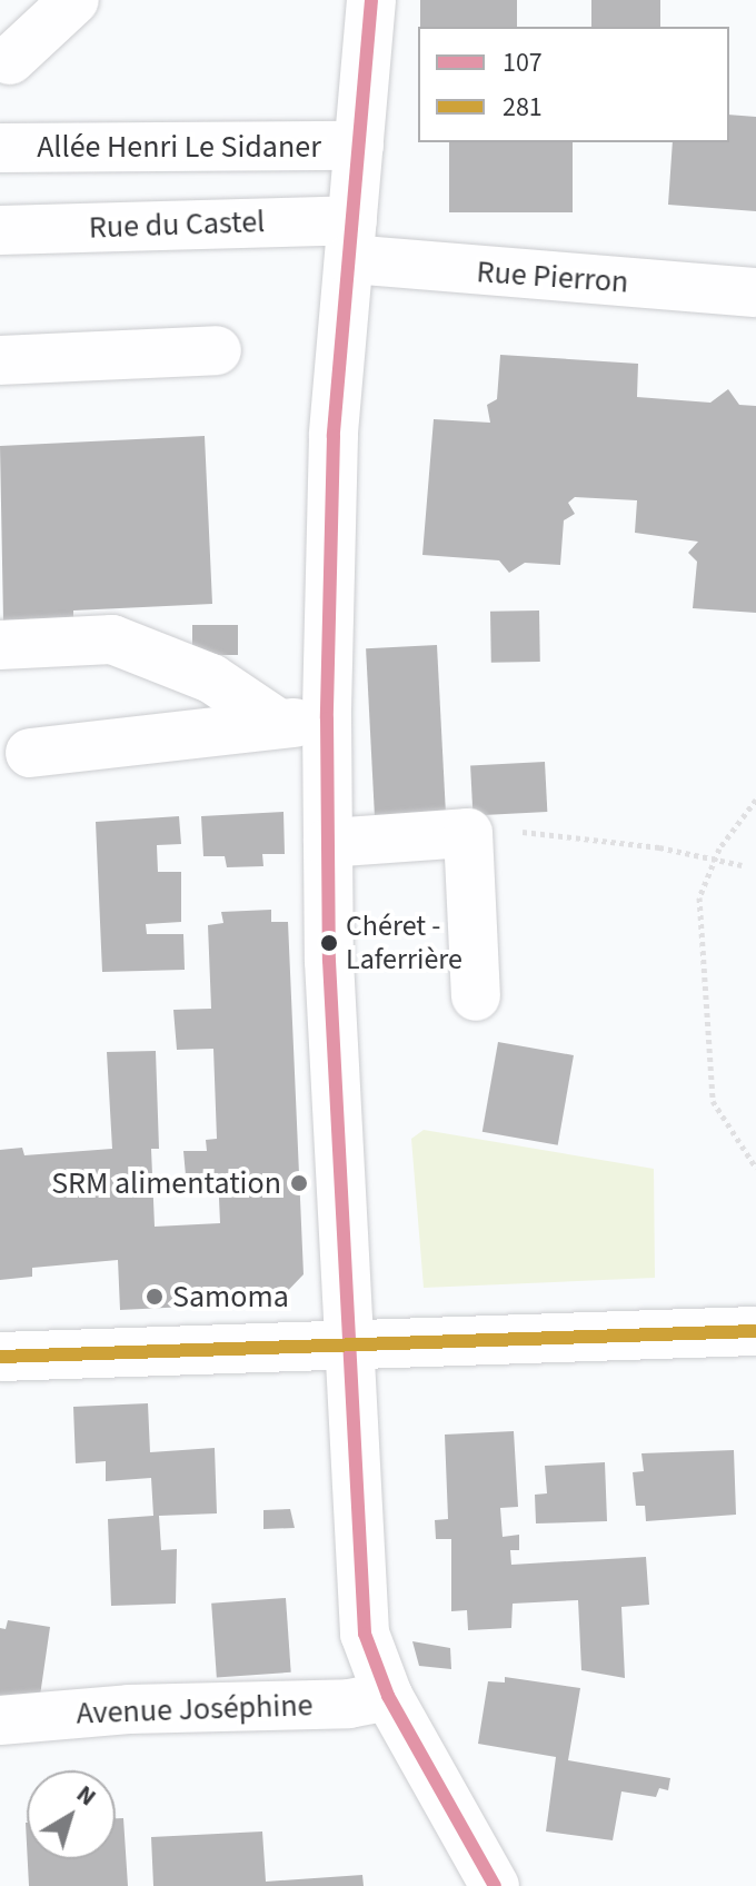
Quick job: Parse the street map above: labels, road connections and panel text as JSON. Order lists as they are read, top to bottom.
{
  "streets": {
    "street": [
      "Allée Henri Le Sidaner",
      "Rue du Castel",
      "Rue Pierron",
      "Avenue Joséphine"
    ]
  },
  "crossings": [
    ["Rue du Castel", "Rue Pierron"]
  ],
  "places": ["Chéret - Laferrière", "SRM alimentation", "Samoma"],
  "lines": ["transit line 107", "transit line 281"],
  "legend": ["107", "281"],
  "north": "top right"
}
